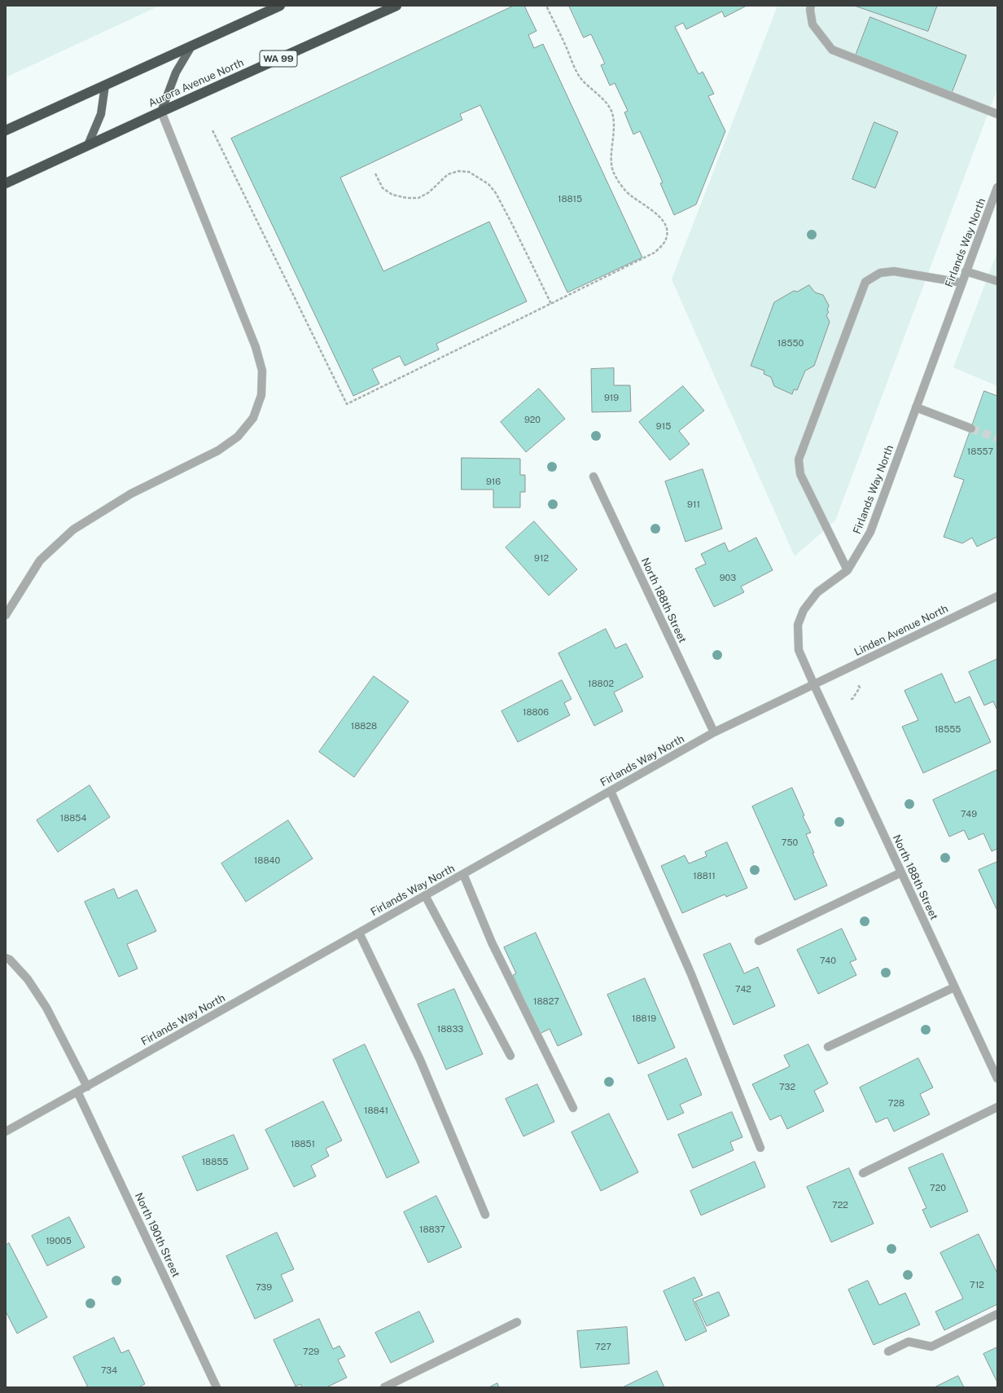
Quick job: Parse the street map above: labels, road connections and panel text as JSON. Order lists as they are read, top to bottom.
{
  "streets": {
    "highway": ["WA 99", "Aurora Avenue North"],
    "street": [
      "Firlands Way North",
      "North 188th Street",
      "Linden Avenue North",
      "North 190th Street"
    ]
  },
  "crossings": [
    ["Firlands Way North", "North 188th Street"],
    ["Firlands Way North", "Linden Avenue North"],
    ["Firlands Way North", "North 190th Street"],
    ["North 188th Street", "Linden Avenue North"]
  ],
  "house_numbers": [
    "18815",
    "18550",
    "919",
    "920",
    "915",
    "18557",
    "916",
    "911",
    "912",
    "903",
    "18802",
    "18806",
    "18828",
    "18555",
    "749",
    "18854",
    "750",
    "18840",
    "18811",
    "740",
    "742",
    "18827",
    "18819",
    "18833",
    "732",
    "728",
    "18841",
    "18851",
    "18855",
    "720",
    "722",
    "18837",
    "19005",
    "712",
    "739",
    "727",
    "729",
    "734"
  ]
}
